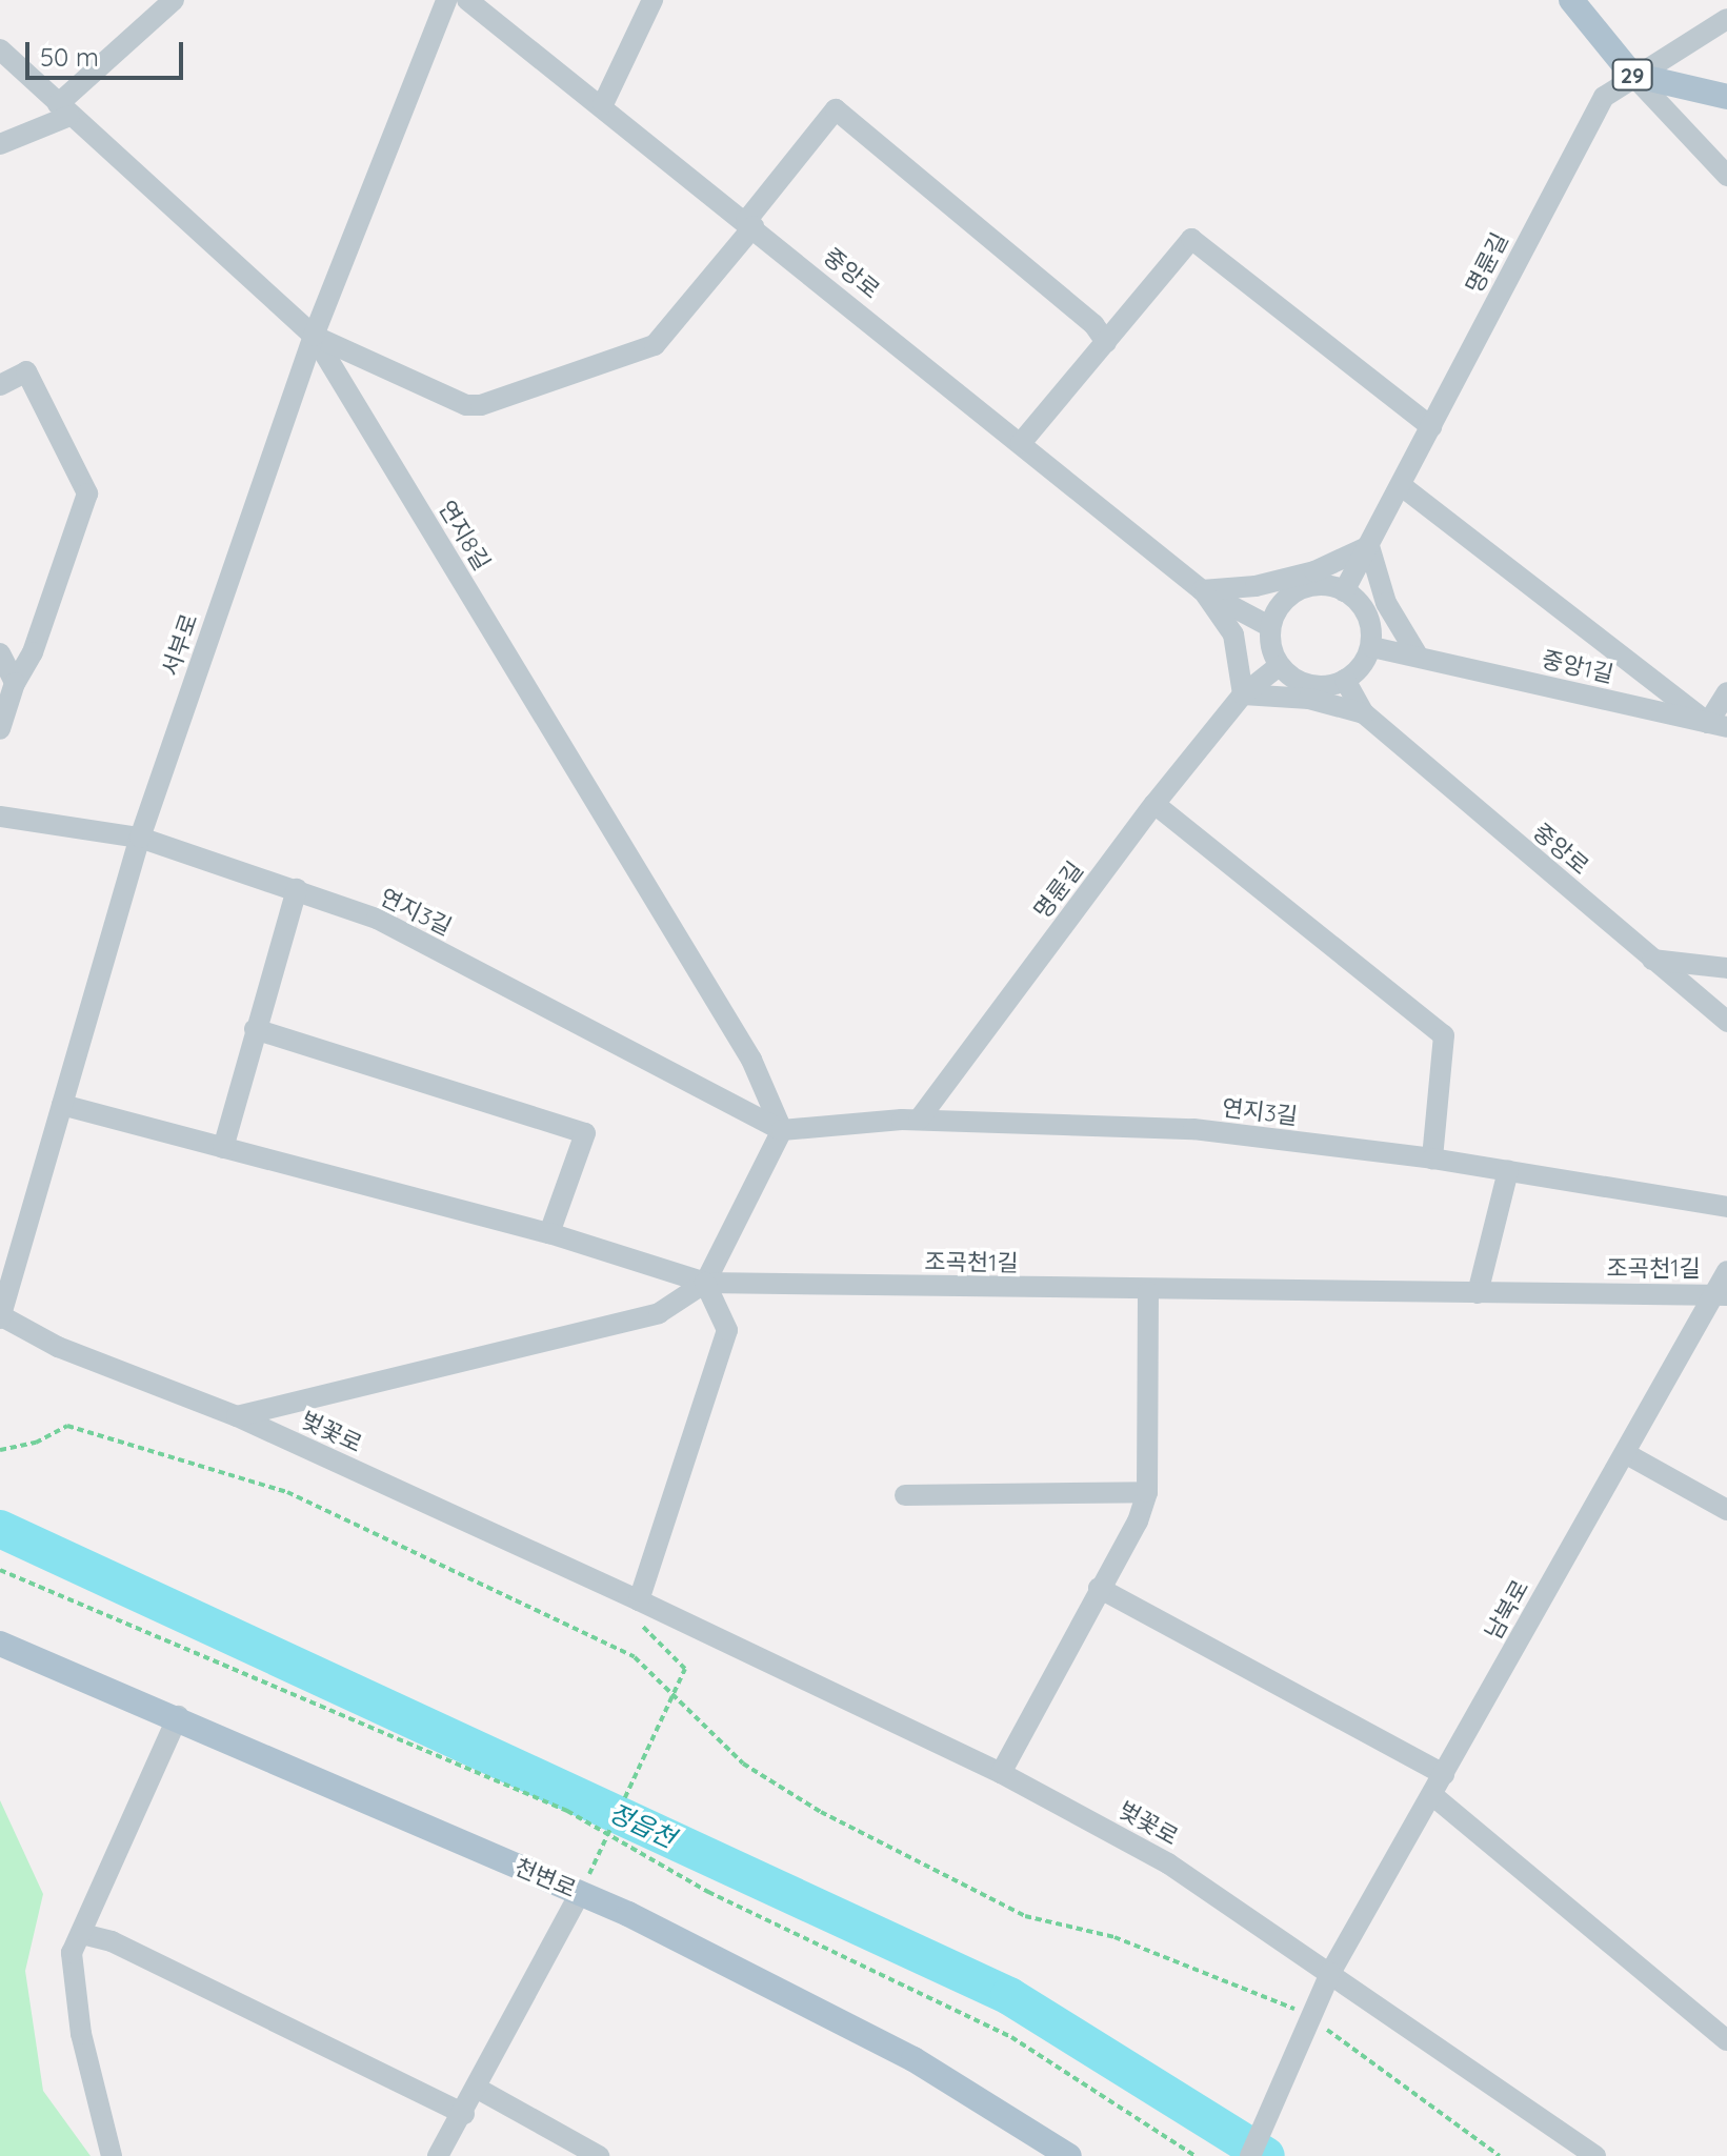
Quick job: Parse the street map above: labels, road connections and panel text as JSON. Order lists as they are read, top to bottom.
{
  "streets": {
    "main road": ["29", "천변로"],
    "street": [
      "명륜길",
      "중앙로",
      "연지8길",
      "서부로",
      "중앙1길",
      "연지3길",
      "조곡천1길",
      "벚꽃로",
      "남북로"
    ]
  },
  "crossings": [
    ["29", "명륜길"],
    ["명륜길", "중앙1길"],
    ["명륜길", "연지3길"],
    ["연지8길", "서부로"],
    ["연지8길", "연지3길"],
    ["서부로", "연지3길"],
    ["서부로", "조곡천1길"],
    ["서부로", "벚꽃로"],
    ["조곡천1길", "남북로"],
    ["벚꽃로", "남북로"]
  ],
  "water": ["정읍천"],
  "scale_bar": "50 m"
}
